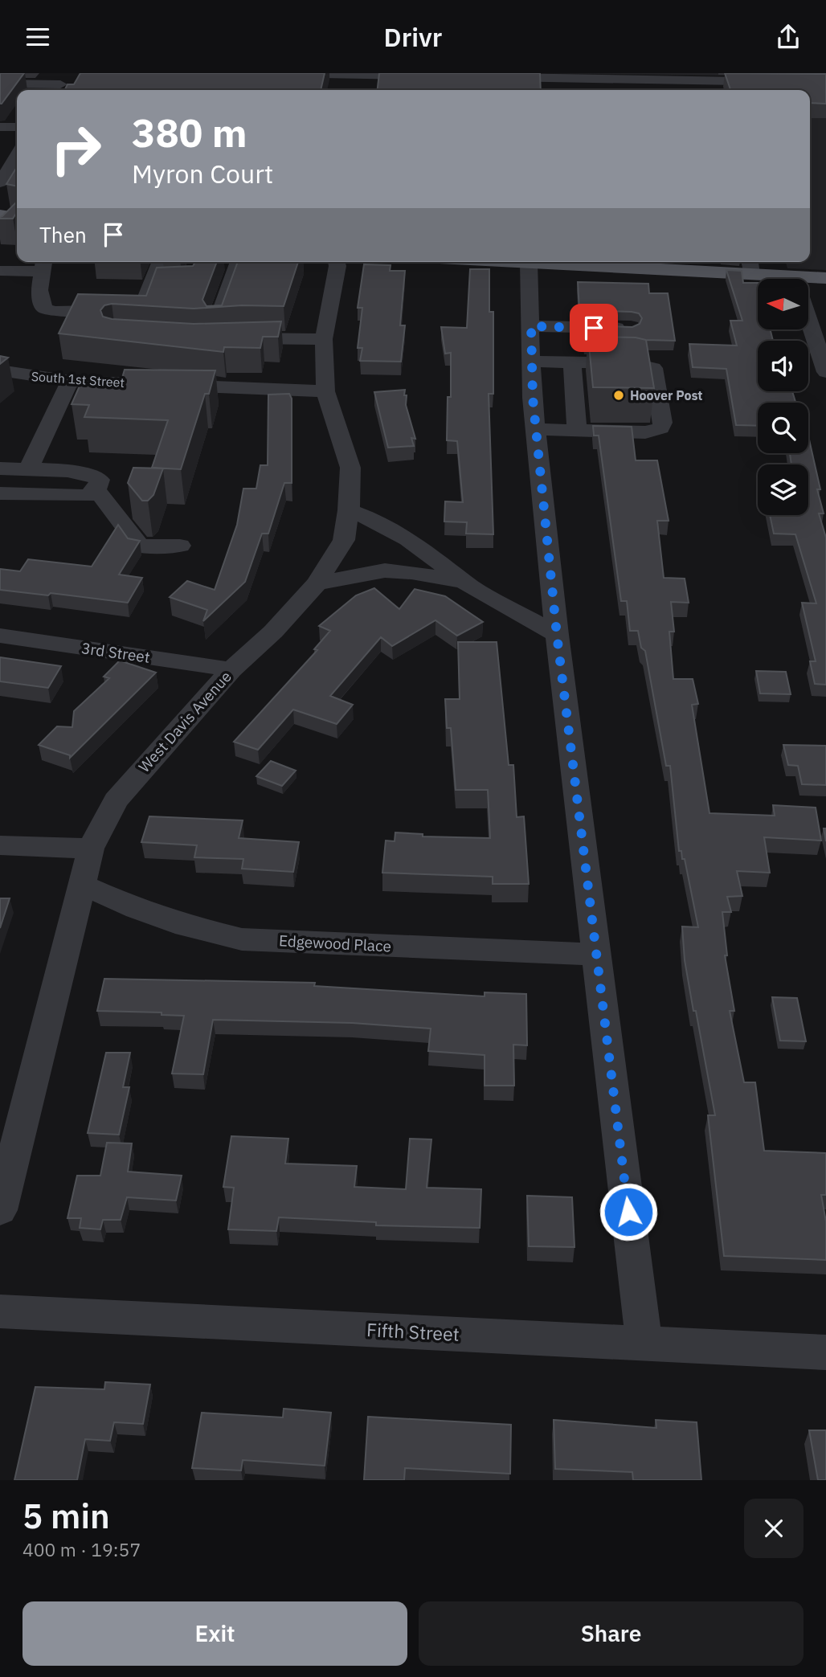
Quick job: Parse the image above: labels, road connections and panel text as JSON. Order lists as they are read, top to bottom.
{
  "streets": {
    "street": [
      "South 1st Street",
      "3rd Street",
      "West Davis Avenue",
      "Edgewood Place",
      "Fifth Street"
    ]
  },
  "crossings": [
    ["South 1st Street", "West Davis Avenue"],
    ["3rd Street", "West Davis Avenue"],
    ["West Davis Avenue", "Edgewood Place"]
  ],
  "places": ["Hoover Post"],
  "north": "left",
  "page": {
    "header": "Drivr",
    "turn": ["380 m", "Myron Court"],
    "then": "Then",
    "heading": ["5 min", "400 m · 19:57"],
    "buttons": ["Exit", "Share"]
  }
}
